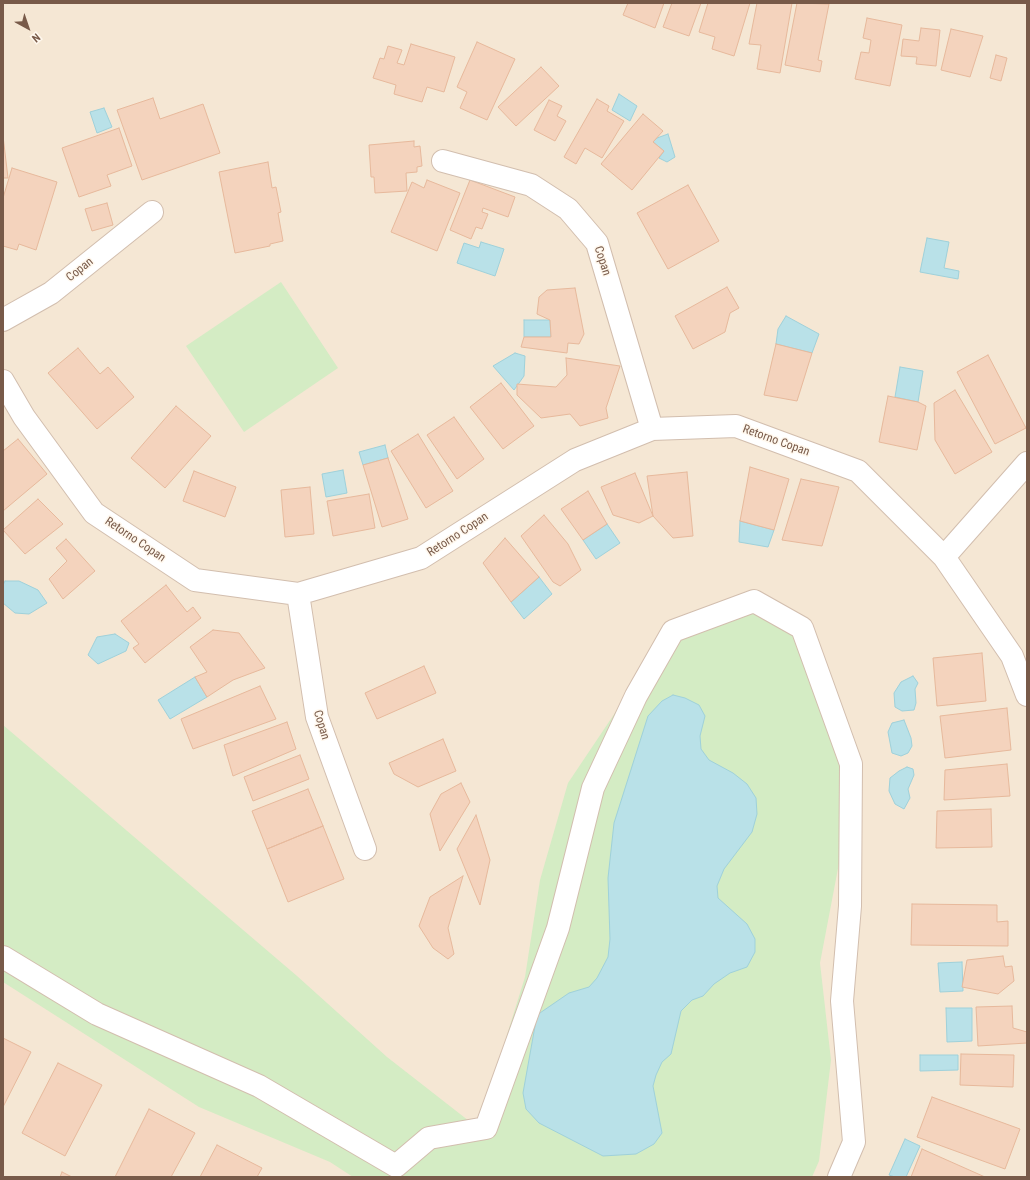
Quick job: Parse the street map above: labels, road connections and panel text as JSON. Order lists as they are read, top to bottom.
{
  "streets": {
    "street": ["Copan", "Retorno Copan"]
  },
  "crossings": [
    ["Copan", "Retorno Copan"]
  ],
  "north": "bottom right"
}
